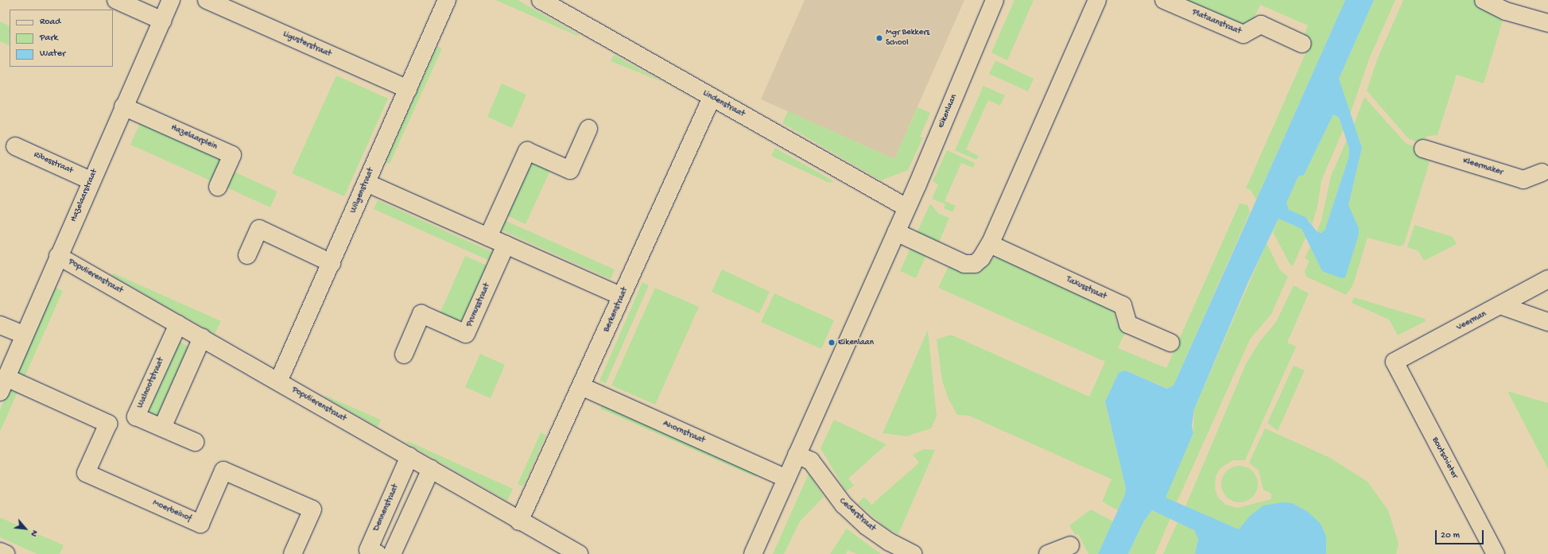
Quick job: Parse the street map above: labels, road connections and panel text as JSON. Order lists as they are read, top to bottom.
{
  "streets": {
    "street": [
      "Plataanstraat",
      "Ligusterstraat",
      "Lindenstraat",
      "Eikenlaan",
      "Hazelaarplein",
      "Ribesstraat",
      "Kleermaker",
      "Wilgenstraat",
      "Hazelaarstraat",
      "Populierenstraat",
      "Taxusstraat",
      "Prunusstraat",
      "Berkenstraat",
      "Veerman",
      "Walnootstraat",
      "Ahornstraat",
      "Boutschieter",
      "Dennenstraat",
      "Moerbeihof",
      "Cederstraat"
    ]
  },
  "crossings": [
    ["Ligusterstraat", "Wilgenstraat"],
    ["Lindenstraat", "Eikenlaan"],
    ["Lindenstraat", "Berkenstraat"],
    ["Eikenlaan", "Ahornstraat"],
    ["Eikenlaan", "Cederstraat"],
    ["Hazelaarplein", "Hazelaarstraat"],
    ["Ribesstraat", "Hazelaarstraat"],
    ["Wilgenstraat", "Populierenstraat"],
    ["Hazelaarstraat", "Populierenstraat"],
    ["Hazelaarstraat", "Moerbeihof"],
    ["Populierenstraat", "Berkenstraat"],
    ["Populierenstraat", "Walnootstraat"],
    ["Populierenstraat", "Dennenstraat"],
    ["Berkenstraat", "Ahornstraat"],
    ["Veerman", "Boutschieter"]
  ],
  "places": ["Mgr Bekkers School", "Eikenlaan"],
  "legend": ["Road", "Park", "Water"],
  "scale_bar": "20 m",
  "north": "bottom right"
}
